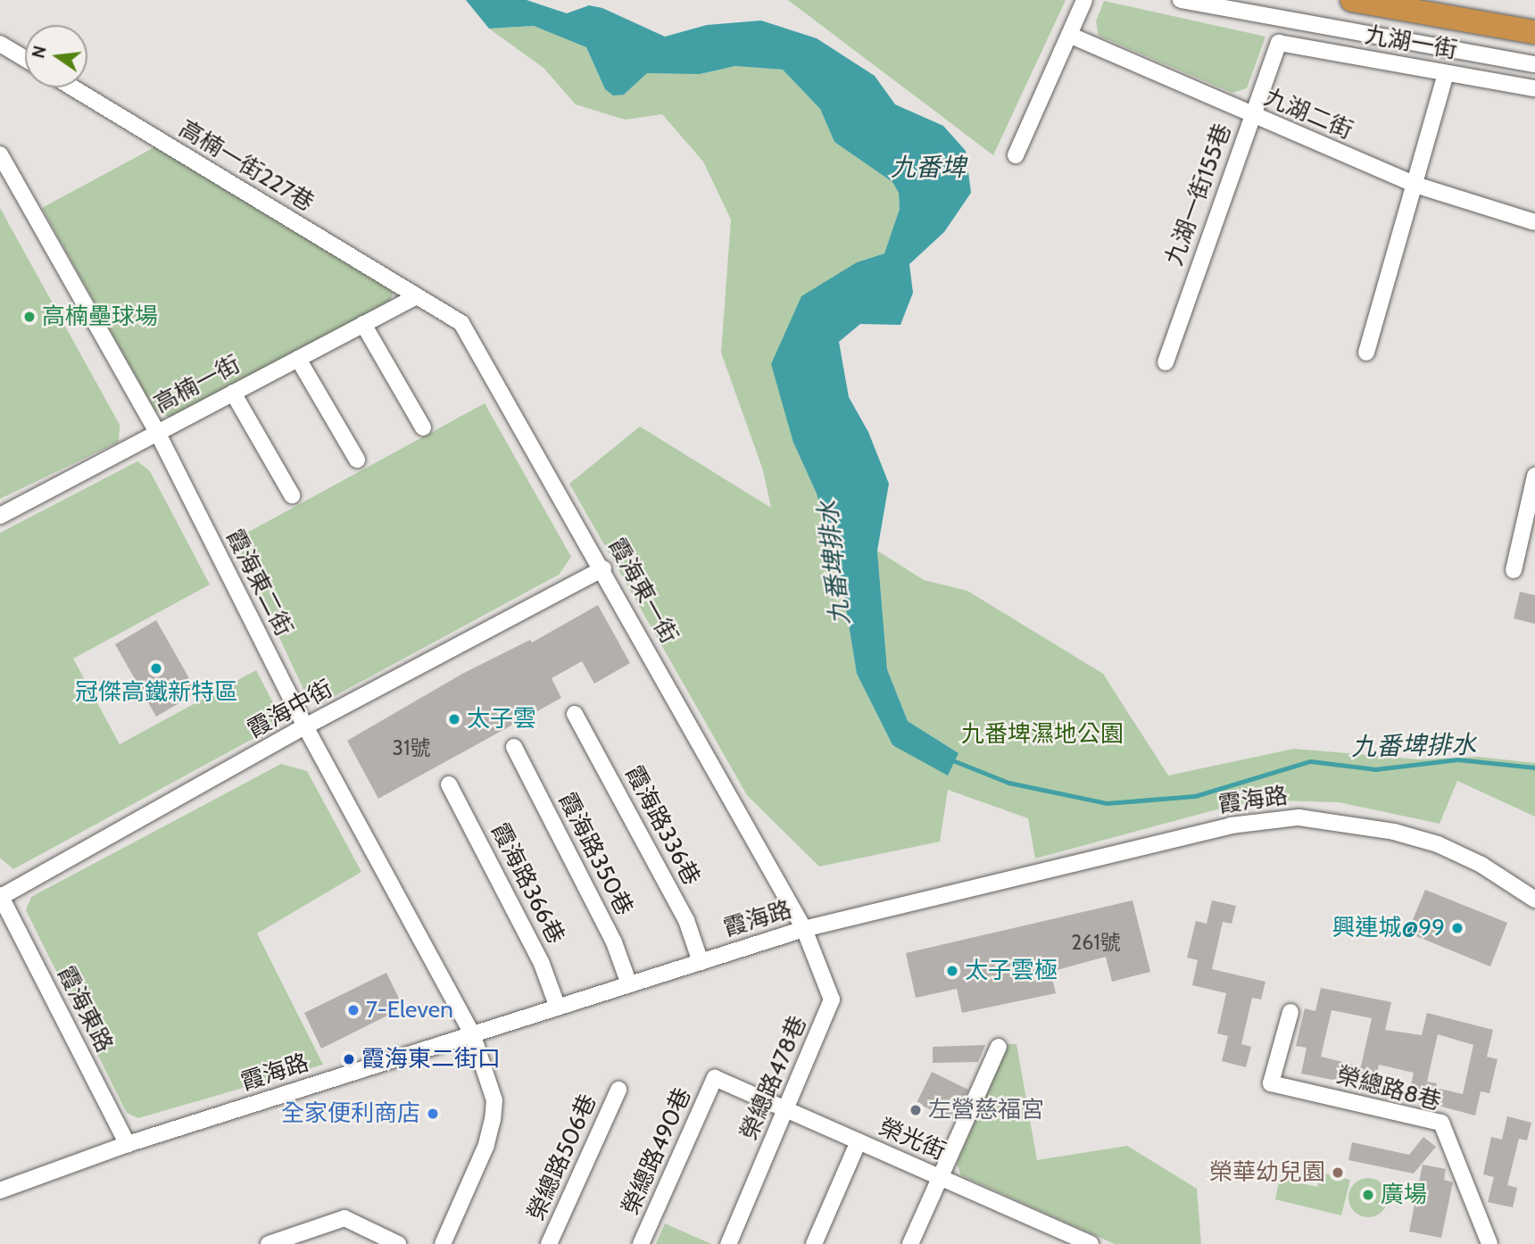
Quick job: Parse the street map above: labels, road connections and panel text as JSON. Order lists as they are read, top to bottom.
{
  "streets": {
    "street": [
      "九湖一街",
      "九湖二街",
      "高楠一街227巷",
      "九湖一街155巷",
      "高楠一街",
      "霞海東二街",
      "霞海東一街",
      "霞海中街",
      "霞海路",
      "霞海路336巷",
      "霞海路350巷",
      "霞海路366巷",
      "霞海東路",
      "榮總路478巷",
      "榮總路8巷",
      "榮光街",
      "榮總路490巷",
      "榮總路506巷"
    ]
  },
  "crossings": [
    ["九湖一街", "九湖一街155巷"],
    ["九湖二街", "九湖一街155巷"],
    ["高楠一街227巷", "高楠一街"],
    ["高楠一街227巷", "霞海東一街"],
    ["高楠一街", "霞海東二街"],
    ["高楠一街", "霞海東一街"],
    ["霞海東二街", "霞海中街"],
    ["霞海東二街", "霞海路"],
    ["霞海東一街", "霞海中街"],
    ["霞海東一街", "霞海路"],
    ["霞海東一街", "榮總路478巷"],
    ["霞海中街", "霞海東路"],
    ["霞海路", "霞海路336巷"],
    ["霞海路", "霞海路350巷"],
    ["霞海路", "霞海路366巷"],
    ["霞海路", "霞海東路"],
    ["霞海路", "榮總路478巷"],
    ["榮總路478巷", "榮光街"],
    ["榮光街", "榮總路490巷"]
  ],
  "water": ["九番埤", "九番埤排水"],
  "parks": ["九番埤濕地公園"],
  "places": [
    "高楠壘球場",
    "冠傑高鐵新特區",
    "太子雲",
    "興連城@99",
    "太子雲極",
    "7-Eleven",
    "霞海東二街口",
    "左營慈福宮",
    "全家便利商店",
    "榮華幼兒園",
    "廣場"
  ],
  "house_numbers": ["31號", "261號"],
  "north": "left"
}
